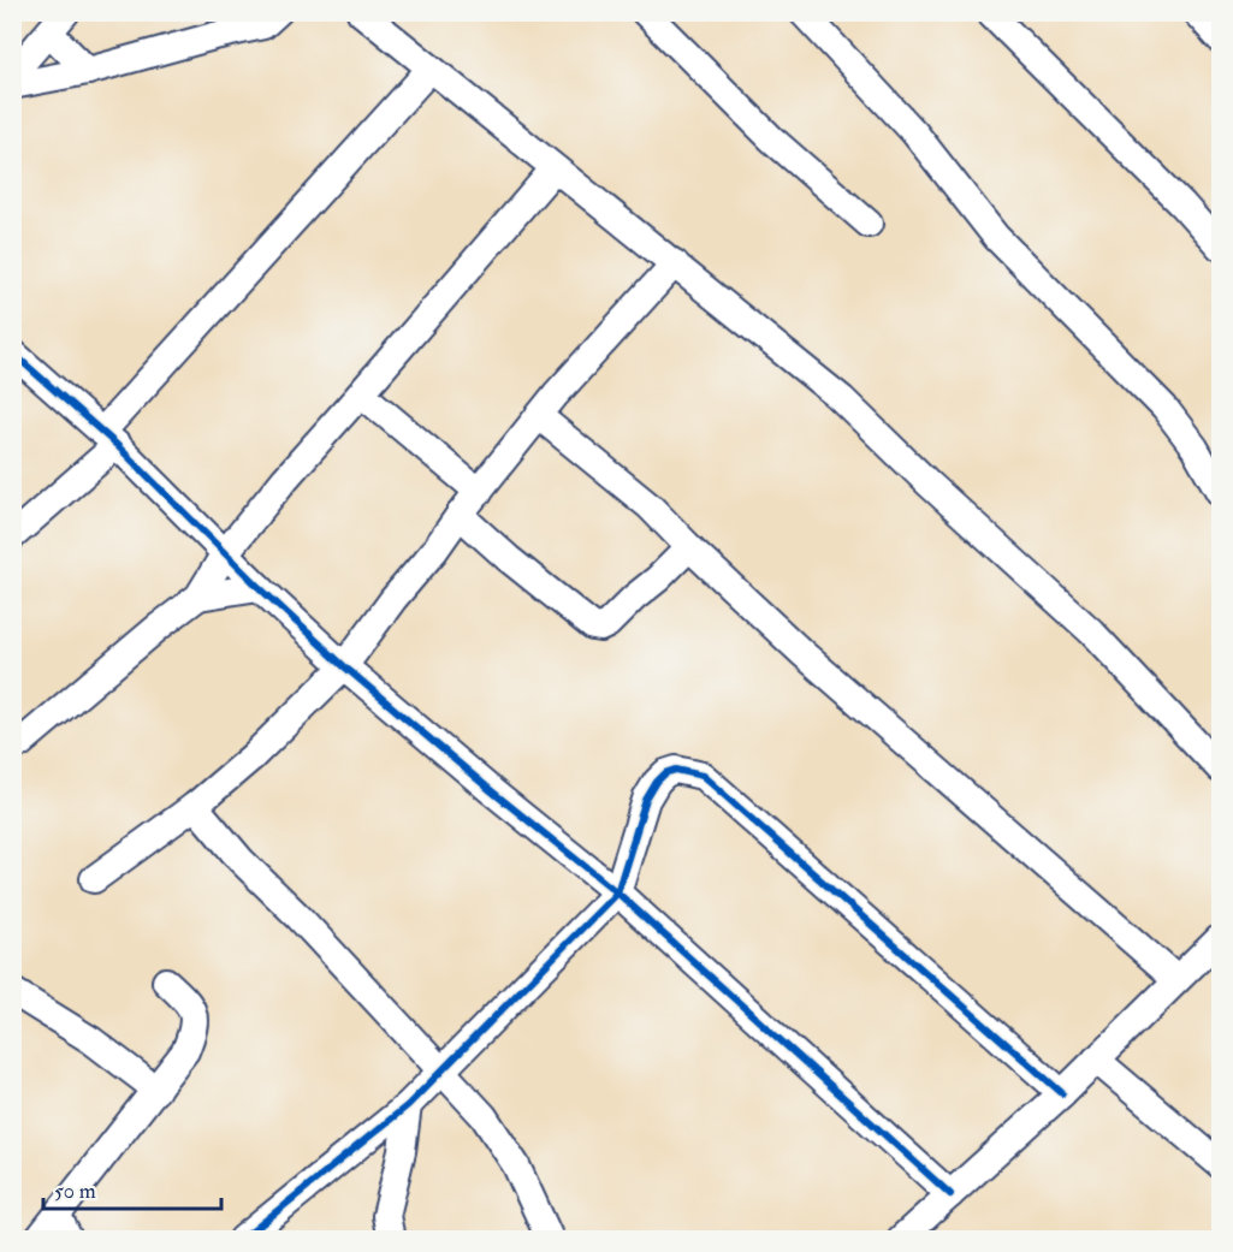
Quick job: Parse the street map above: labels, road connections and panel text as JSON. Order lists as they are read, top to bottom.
{
  "scale_bar": "50 m"
}
